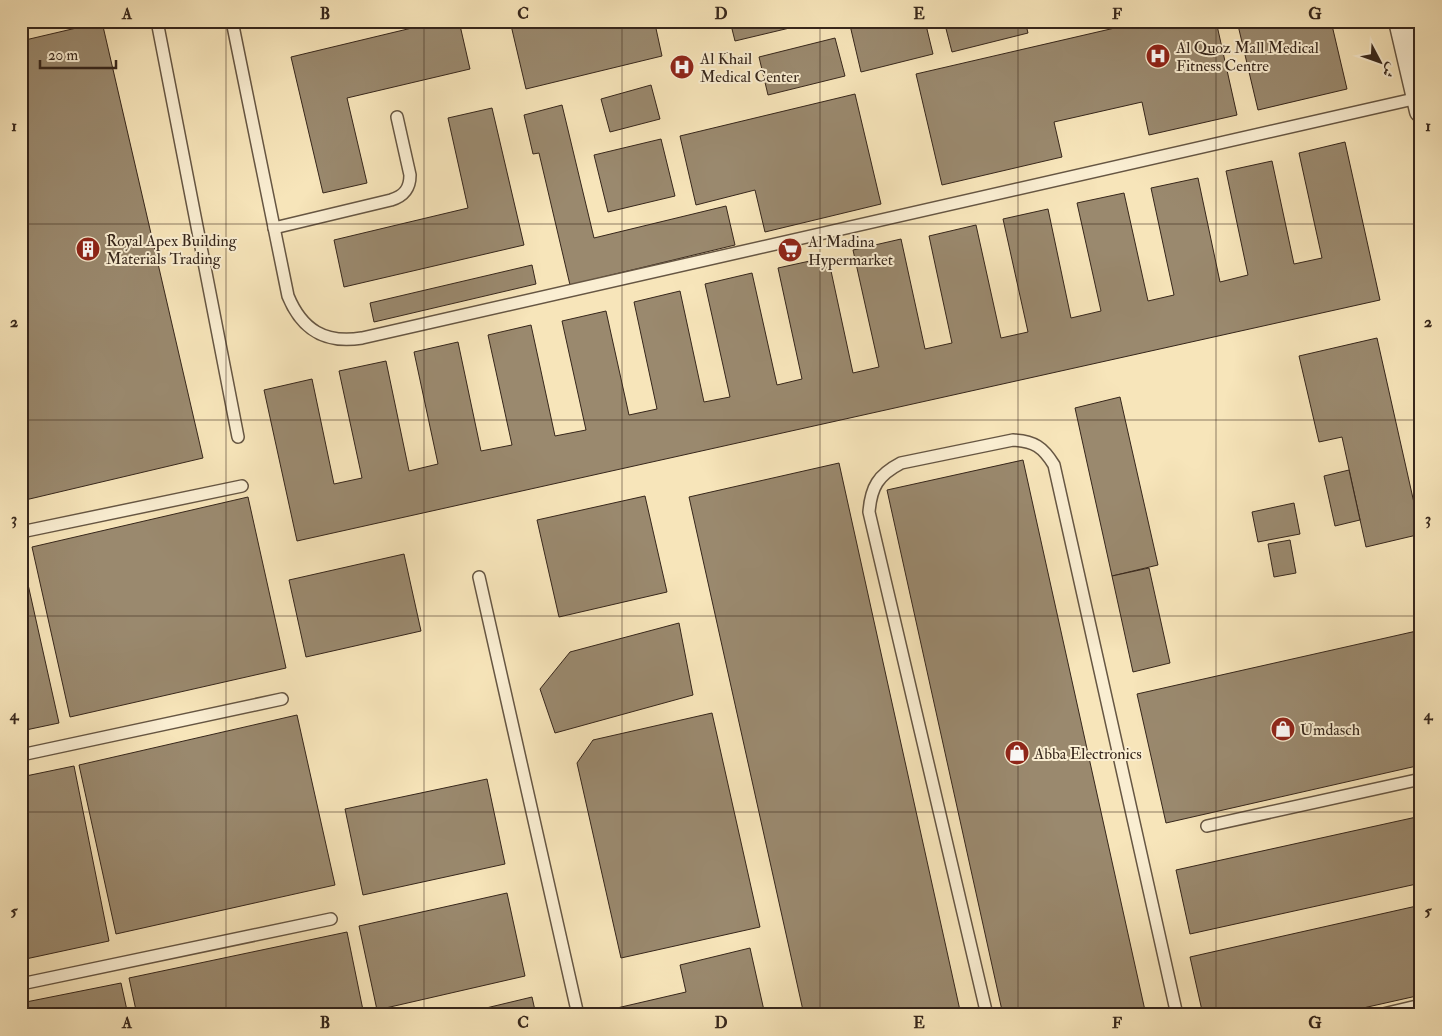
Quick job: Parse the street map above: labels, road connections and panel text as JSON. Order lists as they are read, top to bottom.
{
  "places": {
    "hospital": ["Al Quoz Mall Medical Fitness Centre", "Al Khail Medical Center"],
    "building": ["Royal Apex Building Materials Trading"],
    "supermarket": ["Al Madina Hypermarket"],
    "shop": ["Umdasch", "Abba Electronics"]
  },
  "scale_bar": "20 m",
  "north": "bottom right",
  "grid": {
    "columns": [
      "A",
      "B",
      "C",
      "D",
      "E",
      "F",
      "G"
    ],
    "rows": [
      "1",
      "2",
      "3",
      "4",
      "5"
    ]
  }
}
